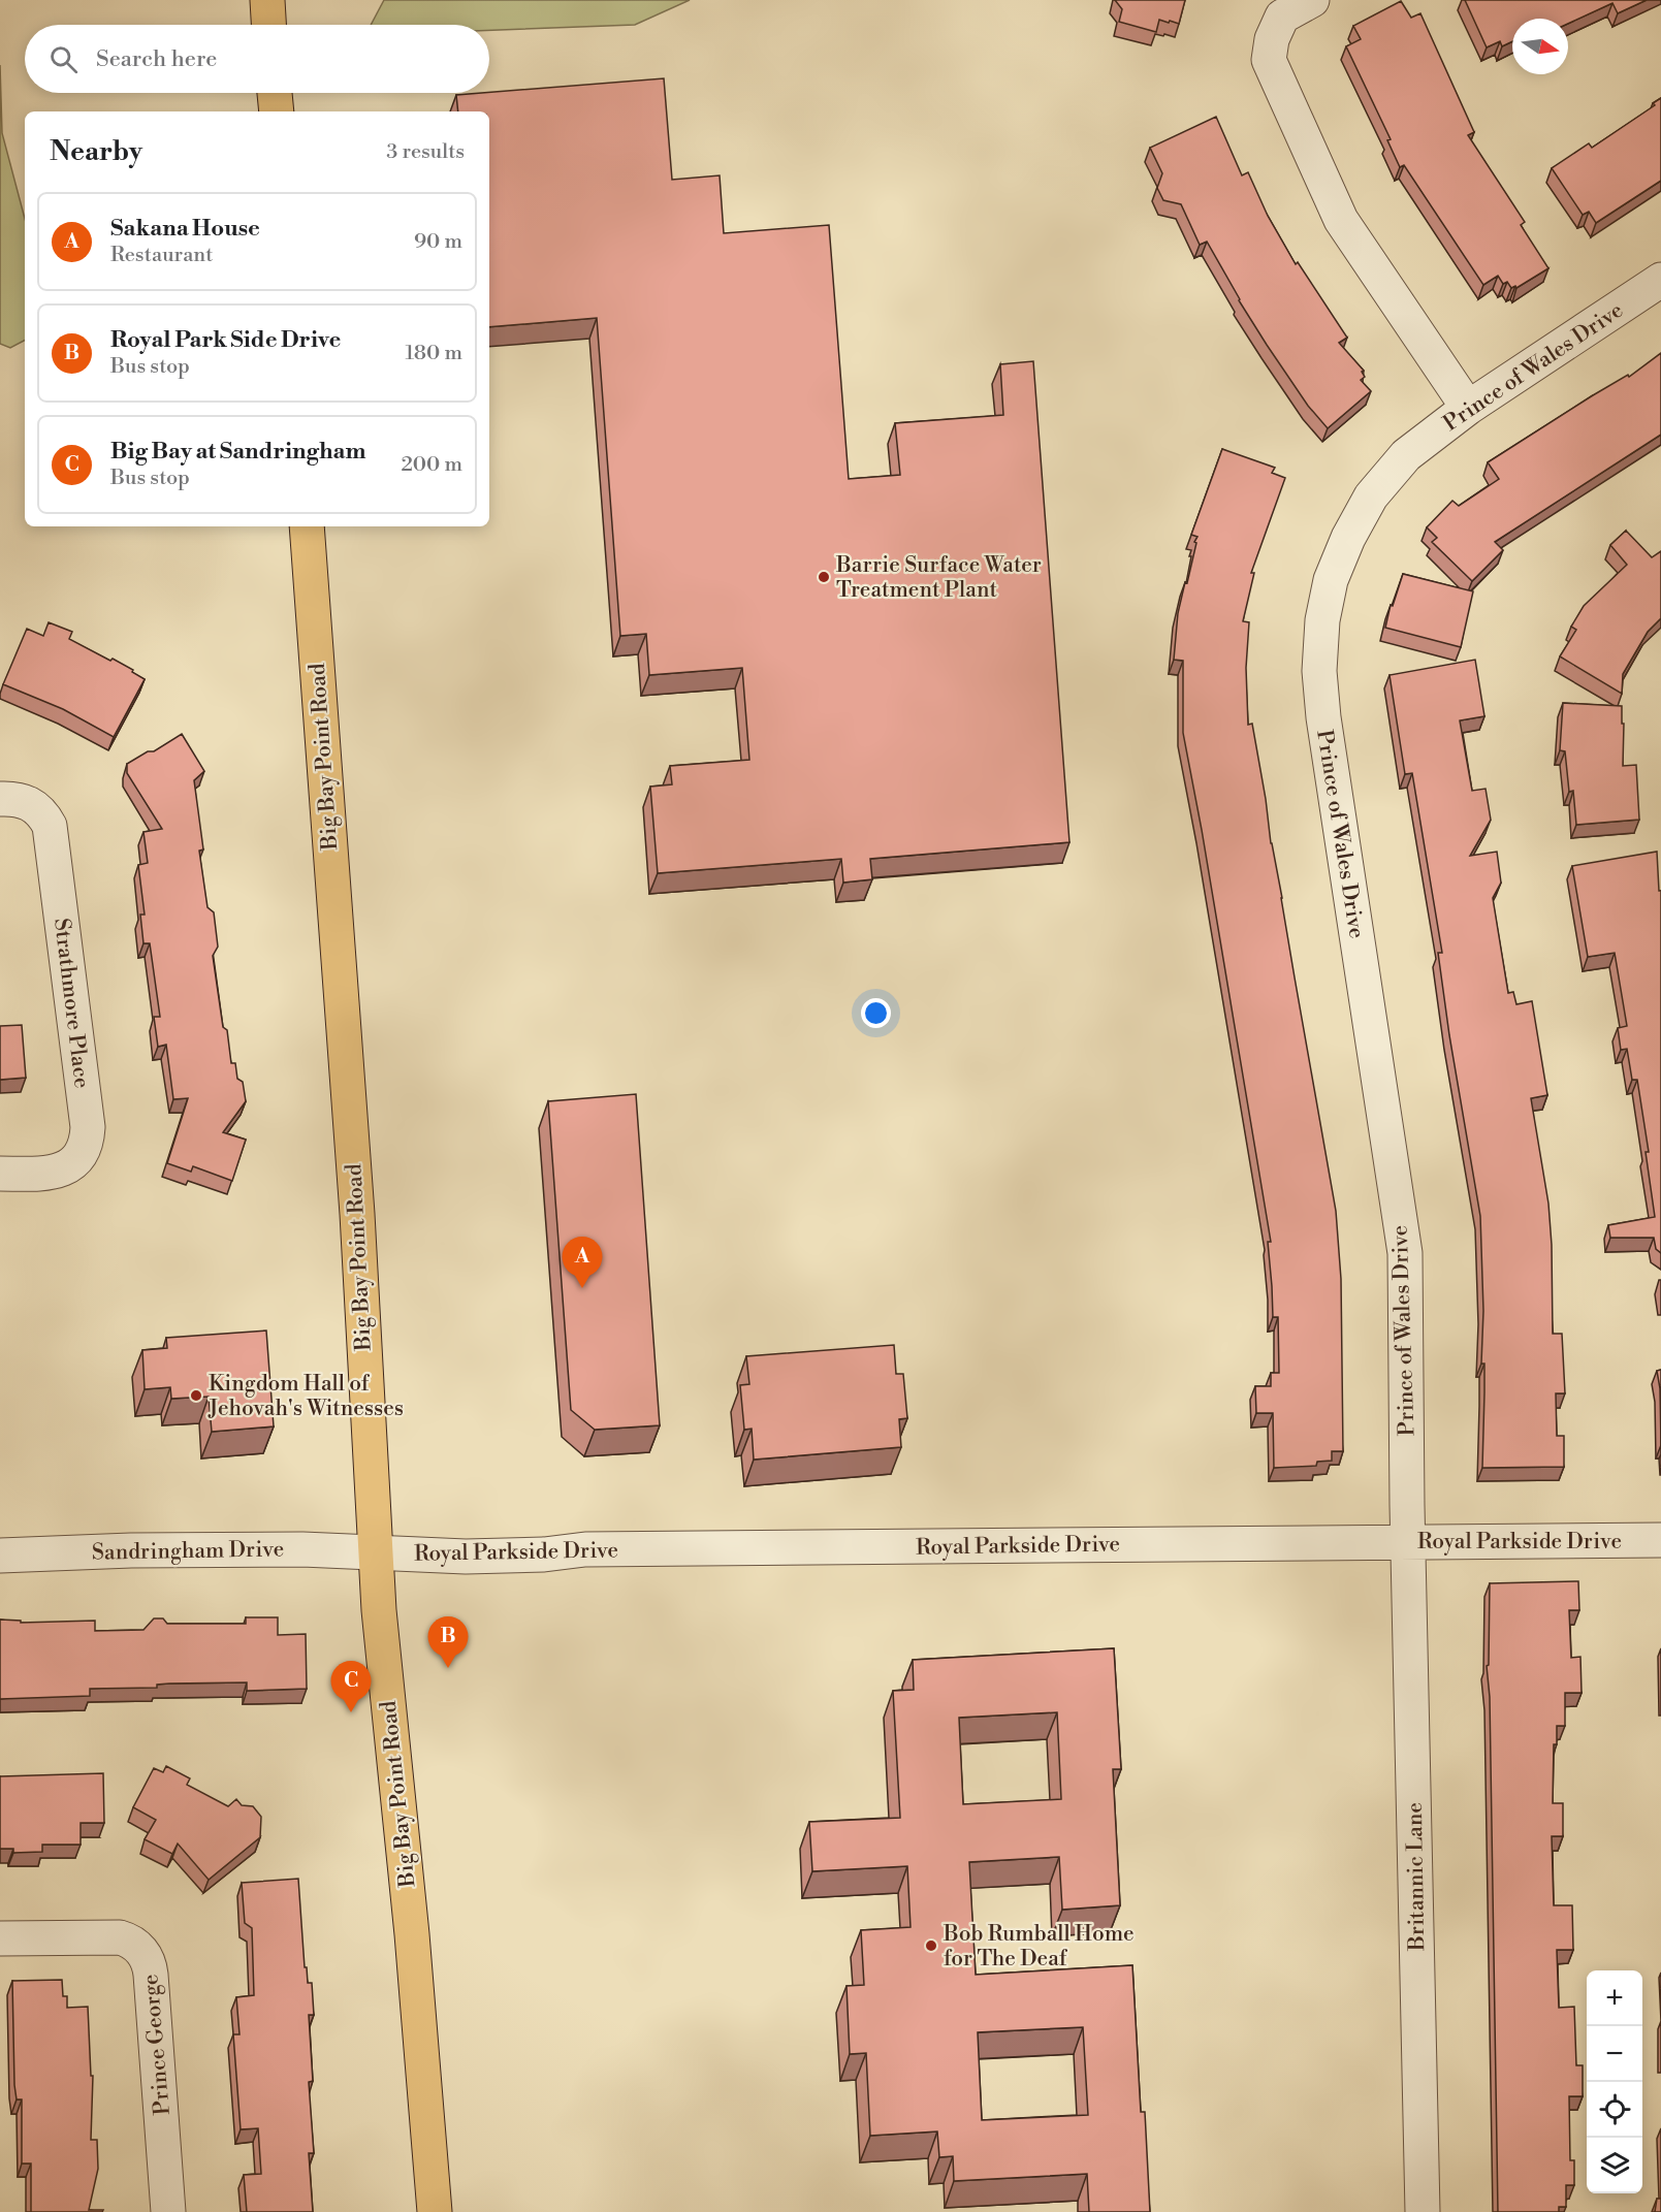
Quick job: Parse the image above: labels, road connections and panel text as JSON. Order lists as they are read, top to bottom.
{
  "streets": {
    "main road": ["Big Bay Point Road"],
    "street": [
      "Prince of Wales Drive",
      "Strathmore Place",
      "Royal Parkside Drive",
      "Sandringham Drive",
      "Britannic Lane",
      "Prince George"
    ]
  },
  "crossings": [
    ["Prince of Wales Drive", "Royal Parkside Drive"],
    ["Prince of Wales Drive", "Britannic Lane"],
    ["Big Bay Point Road", "Royal Parkside Drive"],
    ["Big Bay Point Road", "Sandringham Drive"],
    ["Royal Parkside Drive", "Sandringham Drive"],
    ["Royal Parkside Drive", "Britannic Lane"]
  ],
  "places": ["Barrie Surface Water Treatment Plant", "Kingdom Hall of Jehovah's Witnesses", "Bob Rumball Home for The Deaf"],
  "north": "right",
  "page": {
    "search": "Search here",
    "heading": ["Nearby", "3 results"],
    "list": [
      {
        "mark": "A",
        "name": "Sakana House",
        "note": "Restaurant",
        "value": "90 m"
      },
      {
        "mark": "B",
        "name": "Royal Park Side Drive",
        "note": "Bus stop",
        "value": "180 m"
      },
      {
        "mark": "C",
        "name": "Big Bay at Sandringham",
        "note": "Bus stop",
        "value": "200 m"
      }
    ],
    "pins": ["A", "B", "C"],
    "map_buttons": ["+", "−"]
  }
}
